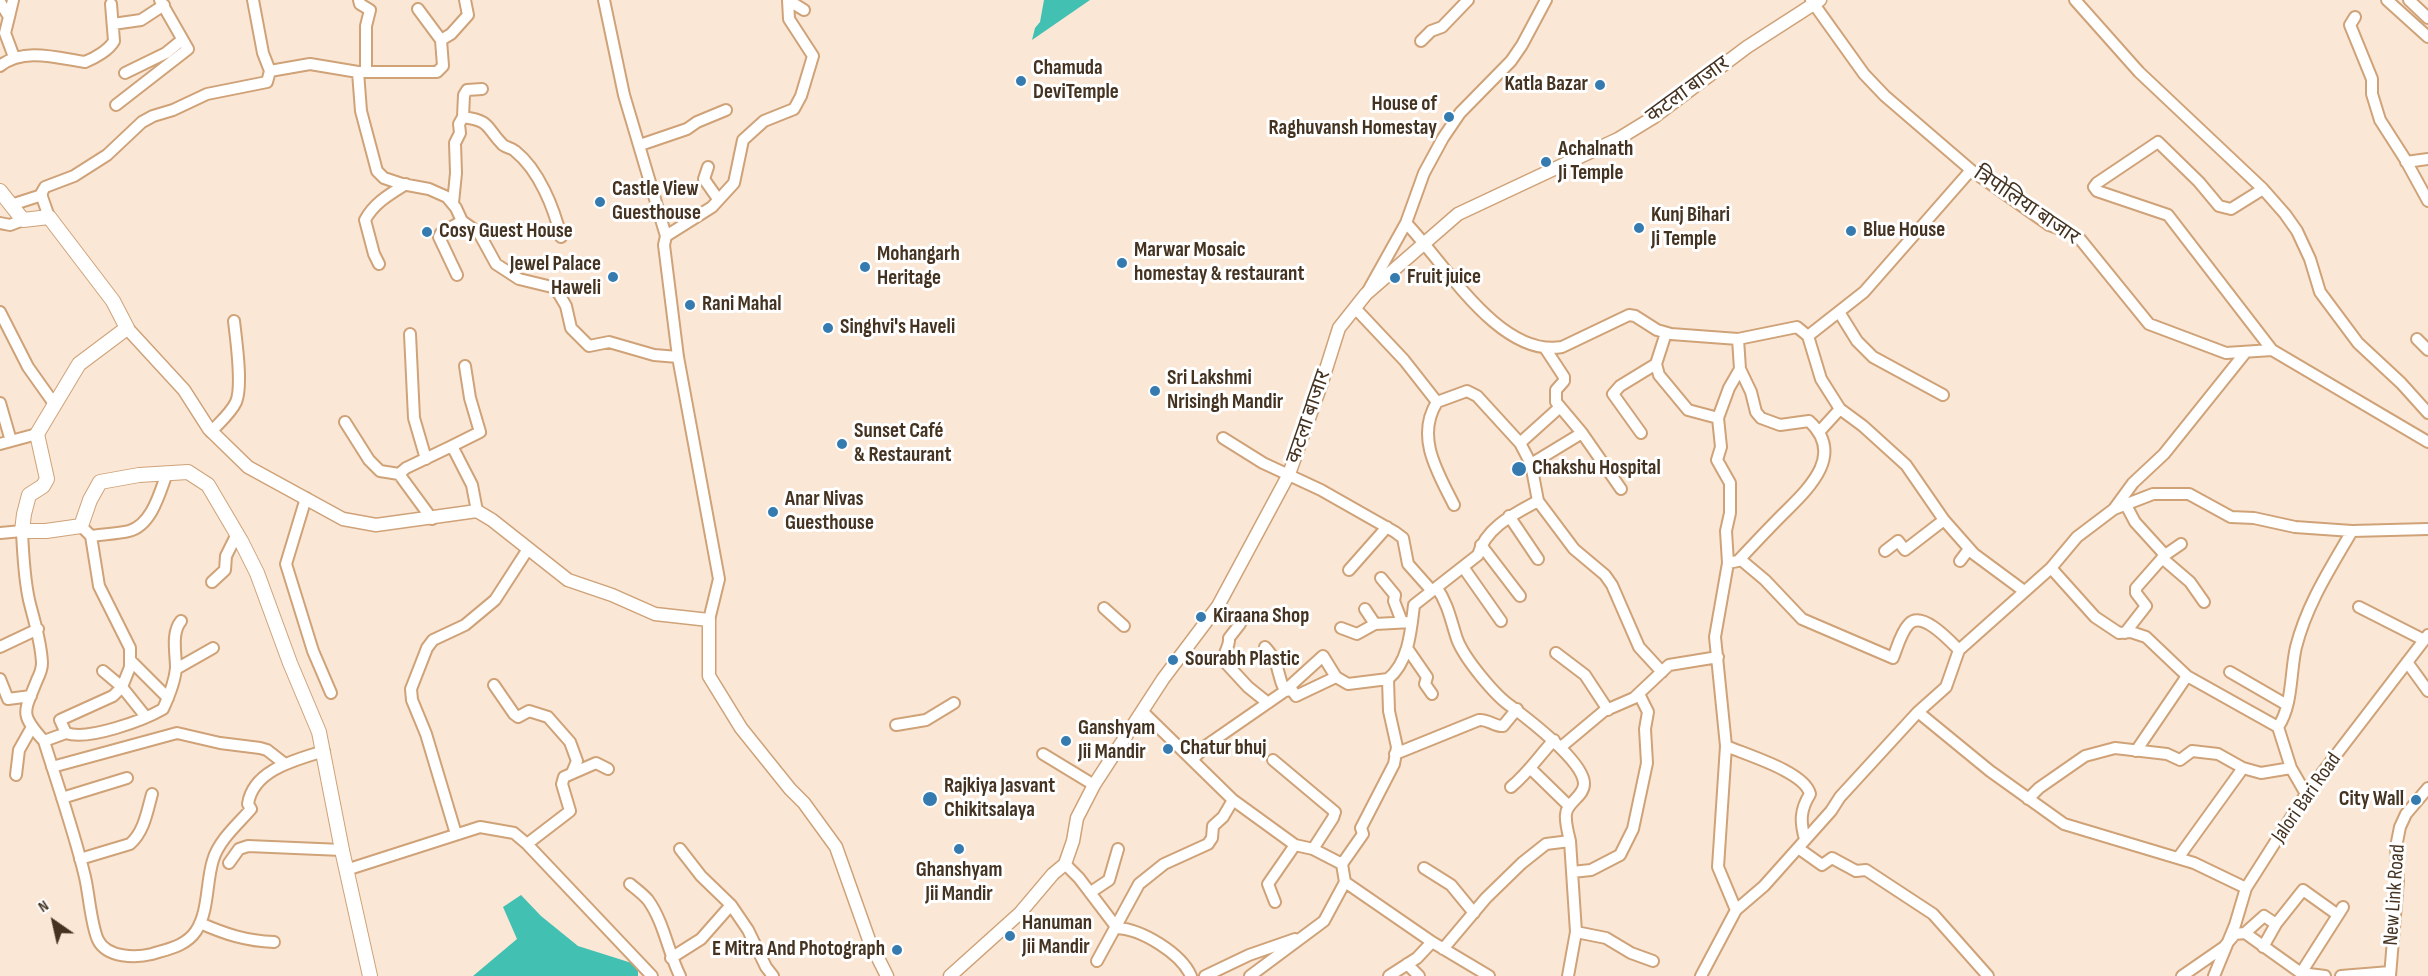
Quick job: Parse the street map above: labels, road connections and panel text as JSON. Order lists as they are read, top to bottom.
{
  "streets": {
    "street": [
      "कटला बाजार",
      "त्रिपोलिया बाजार",
      "Jalori Bari Road",
      "New Link Road"
    ]
  },
  "crossings": [
    ["कटला बाजार", "त्रिपोलिया बाजार"]
  ],
  "places": [
    "Chamuda DeviTemple",
    "Katla Bazar",
    "House of Raghuvansh Homestay",
    "Achalnath Ji Temple",
    "Castle View Guesthouse",
    "Kunj Bihari Ji Temple",
    "Blue House",
    "Cosy Guest House",
    "Marwar Mosaic homestay & restaurant",
    "Mohangarh Heritage",
    "Jewel Palace Haweli",
    "Fruit juice",
    "Rani Mahal",
    "Singhvi's Haveli",
    "Sri Lakshmi Nrisingh Mandir",
    "Sunset Café & Restaurant",
    "Chakshu Hospital",
    "Anar Nivas Guesthouse",
    "Kiraana Shop",
    "Sourabh Plastic",
    "Ganshyam Jii Mandir",
    "Chatur bhuj",
    "Rajkiya Jasvant Chikitsalaya",
    "City Wall",
    "Ghanshyam Jii Mandir",
    "Hanuman Jii Mandir",
    "E Mitra And Photograph"
  ],
  "north": "top left"
}
